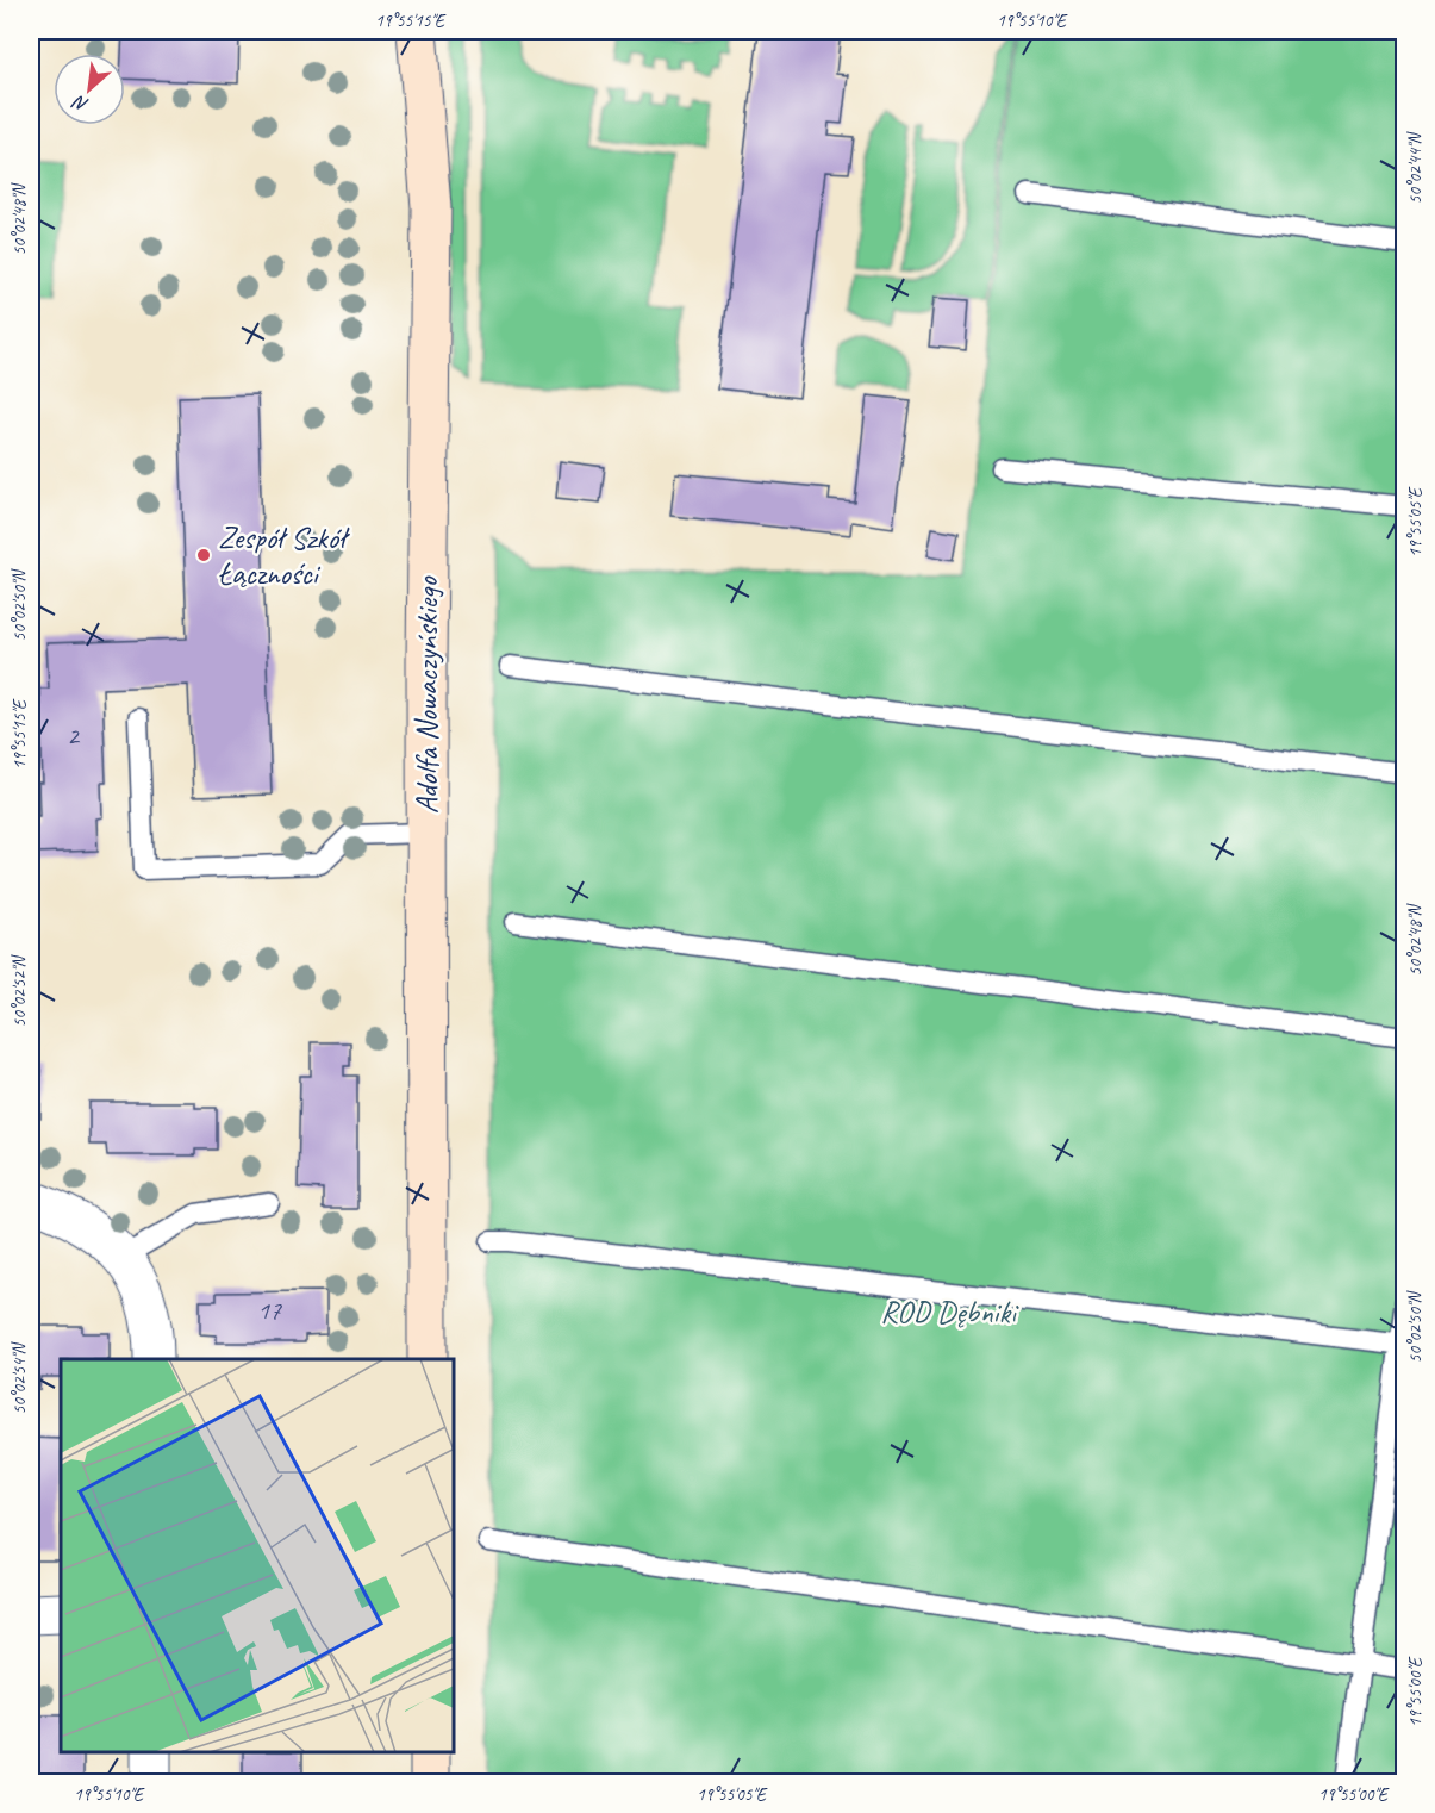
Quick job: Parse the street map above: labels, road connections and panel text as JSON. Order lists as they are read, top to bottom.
{
  "streets": {
    "street": ["Adolfa Nowaczyńskiego"]
  },
  "parks": ["ROD Dębniki"],
  "places": ["Zespół Szkół Łączności"],
  "house_numbers": ["2", "17"],
  "north": "bottom left",
  "coordinates": [
    "19°55'15\"E",
    "19°55'10\"E",
    "50°02'44\"N",
    "50°02'48\"N",
    "19°55'05\"E",
    "50°02'50\"N",
    "50°02'52\"N",
    "50°02'54\"N",
    "19°55'00\"E"
  ]
}
